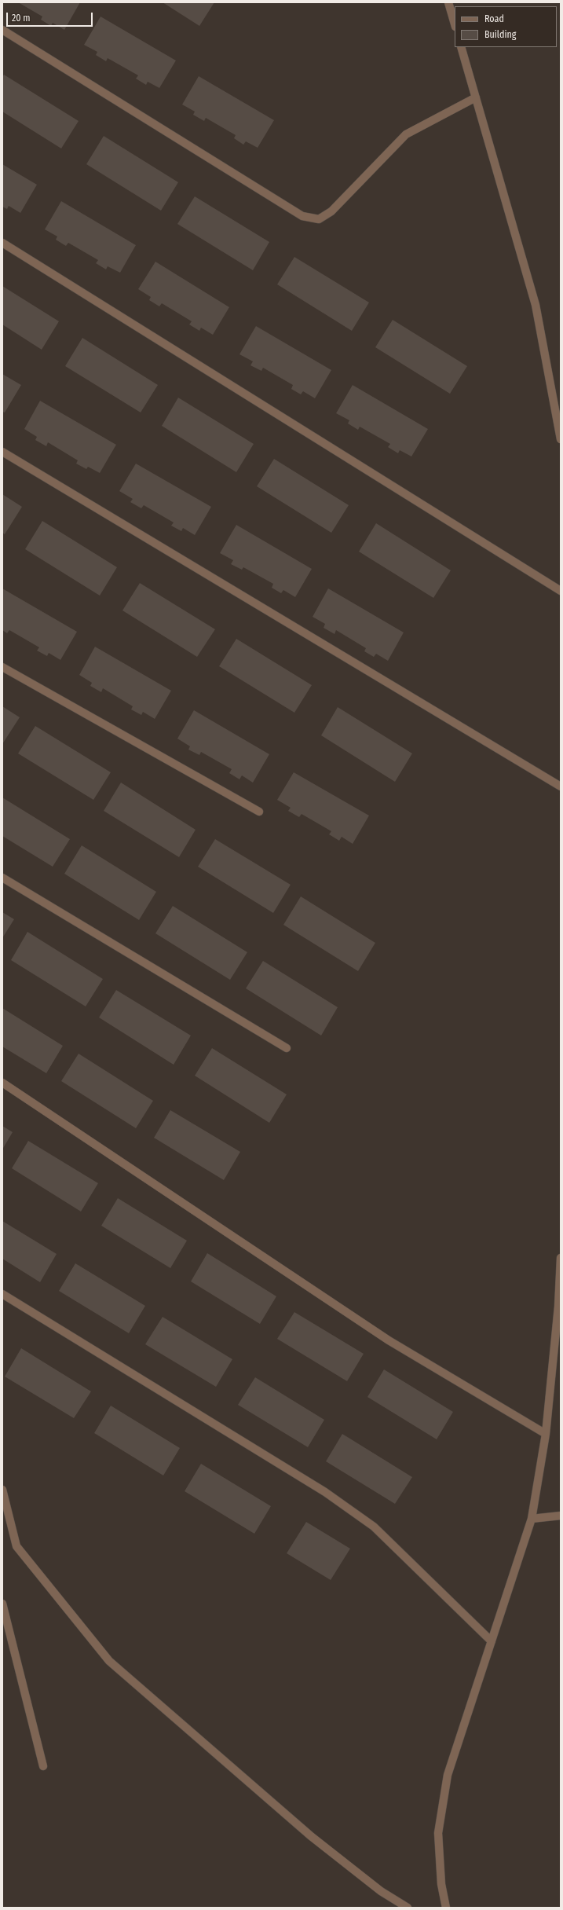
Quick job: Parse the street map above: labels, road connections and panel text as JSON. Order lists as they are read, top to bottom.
{
  "legend": ["Road", "Building"],
  "scale_bar": "20 m"
}
